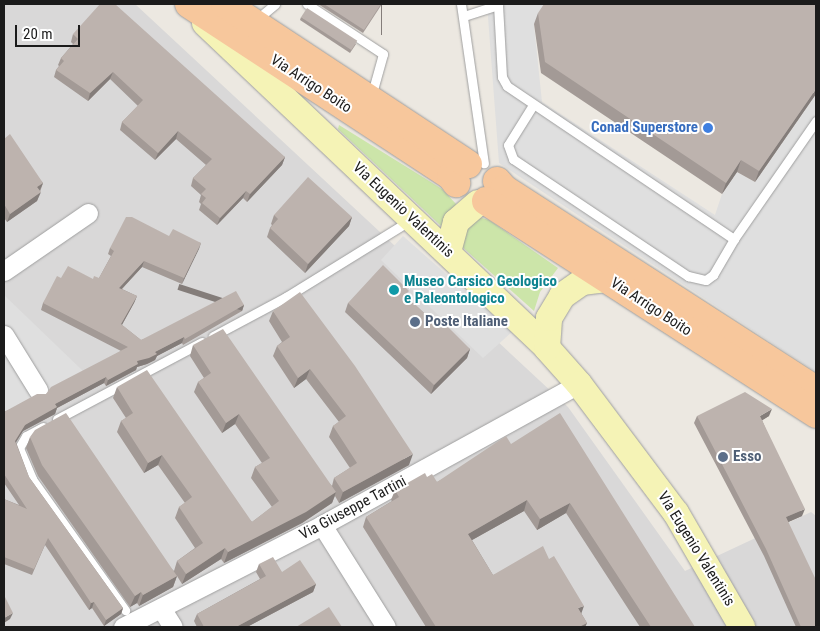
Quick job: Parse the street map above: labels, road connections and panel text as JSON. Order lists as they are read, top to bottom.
{
  "streets": {
    "main road": ["Via Arrigo Boito", "Via Eugenio Valentinis"],
    "street": ["Via Giuseppe Tartini"]
  },
  "crossings": [
    ["Via Eugenio Valentinis", "Via Giuseppe Tartini"]
  ],
  "places": [
    "Conad Superstore",
    "Museo Carsico Geologico e Paleontologico",
    "Poste Italiane",
    "Esso"
  ],
  "scale_bar": "20 m"
}
